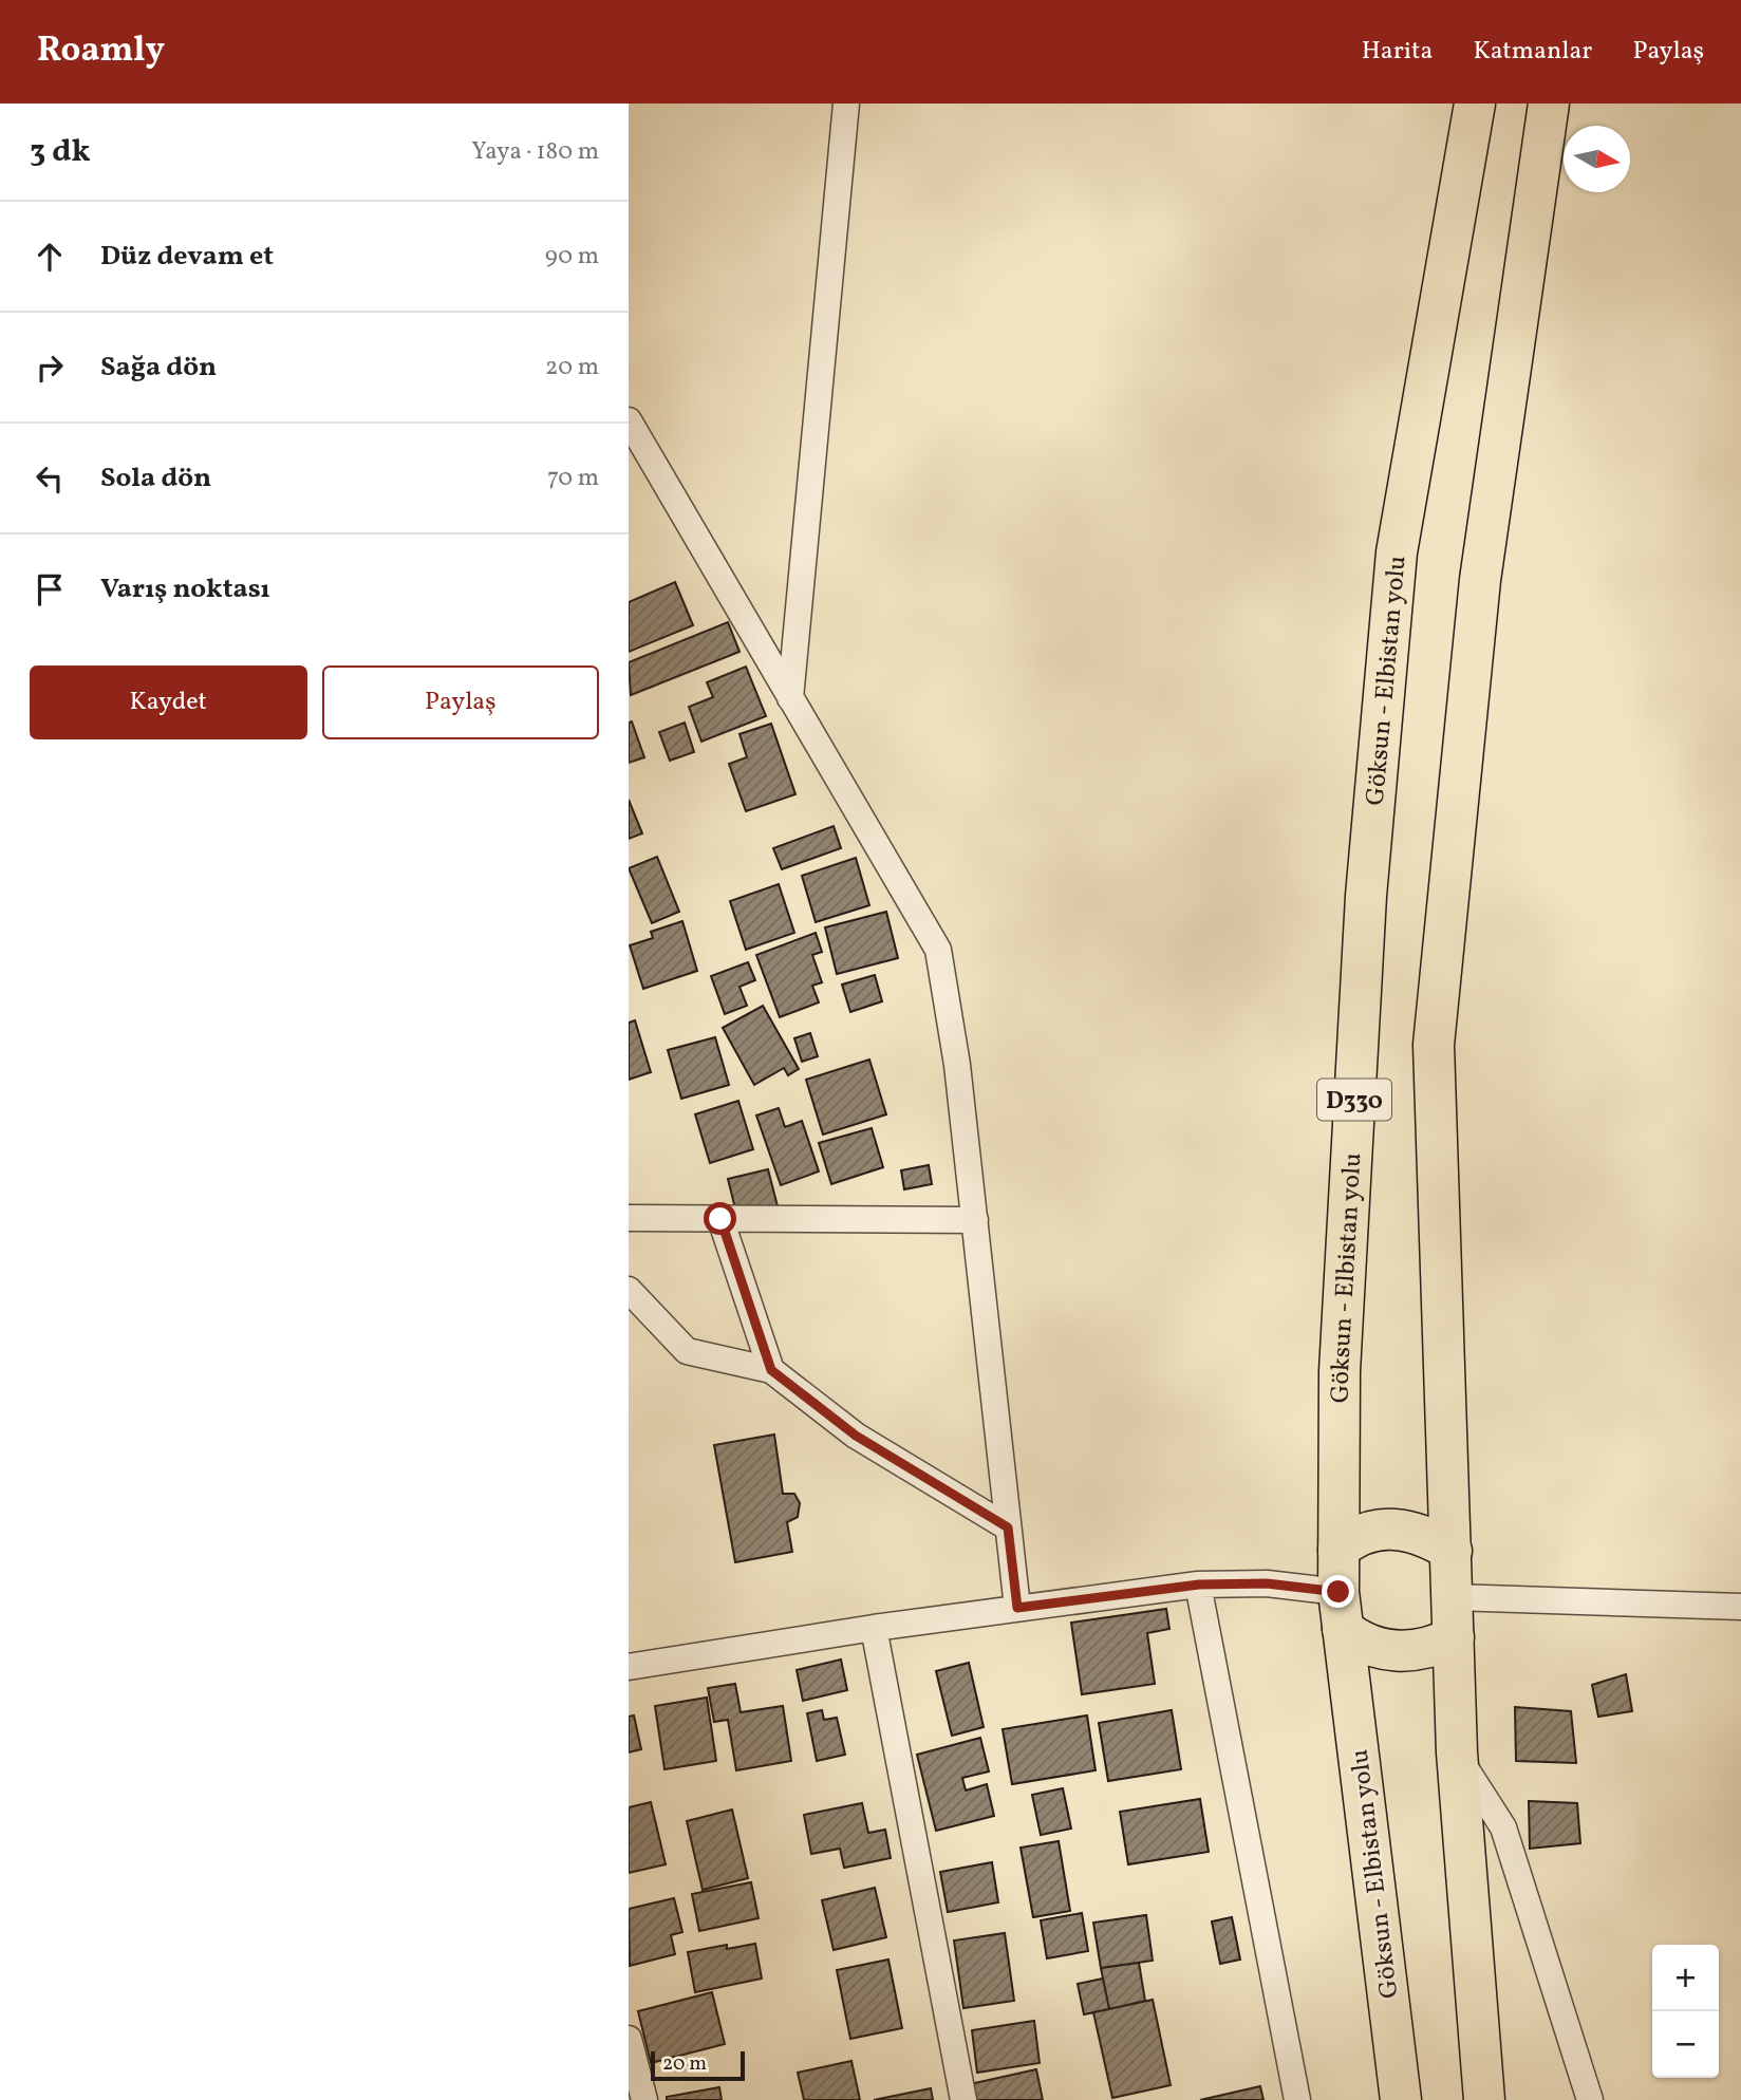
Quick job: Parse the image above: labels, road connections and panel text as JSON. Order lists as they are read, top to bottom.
{
  "streets": {
    "highway": ["Göksun - Elbistan yolu", "D330"]
  },
  "scale_bar": "20 m",
  "north": "right",
  "page": {
    "header": "Roamly",
    "nav": ["Harita", "Katmanlar", "Paylaş"],
    "heading": ["3 dk", "Yaya · 180 m"],
    "list": [
      ["Düz devam et", "90 m"],
      ["Sağa dön", "20 m"],
      ["Sola dön", "70 m"],
      "Varış noktası"
    ],
    "buttons": ["Kaydet", "Paylaş"],
    "map_buttons": ["+", "−"],
    "scale": "20 m"
  }
}
